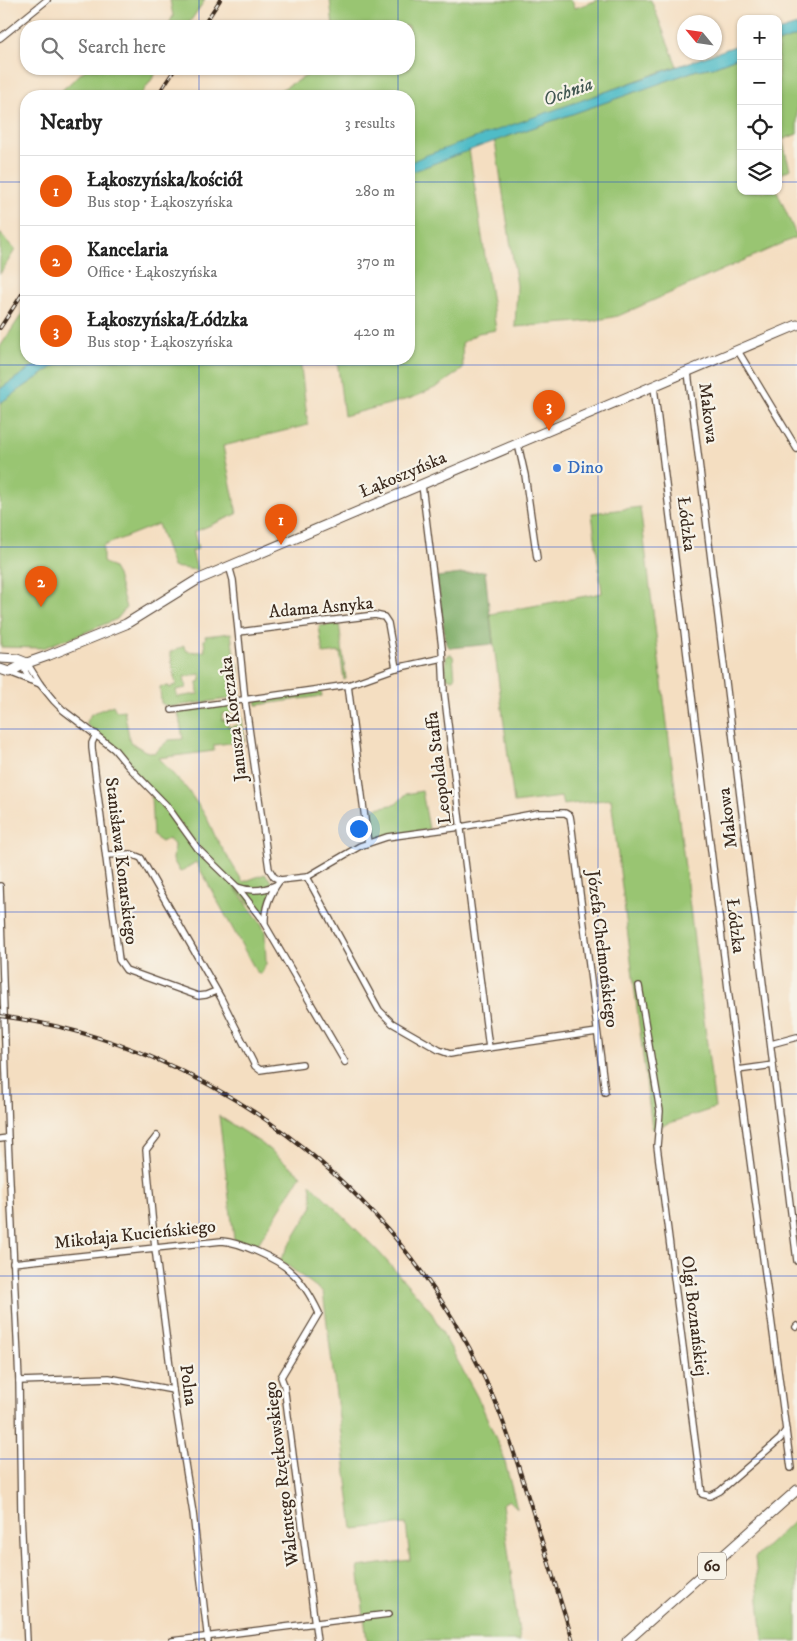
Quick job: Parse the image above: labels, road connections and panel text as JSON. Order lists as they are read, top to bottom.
{
  "streets": {
    "street": [
      "Makowa",
      "Łąkoszyńska",
      "Łódzka",
      "Adama Asnyka",
      "Janusza Korczaka",
      "Leopolda Staffa",
      "Stanisława Konarskiego",
      "Józefa Chełmońskiego",
      "Mikołaja Kucieńskiego",
      "Olgi Boznańskiej",
      "Polna",
      "Walentego Rzętkowskiego",
      "60"
    ]
  },
  "crossings": [
    ["Makowa", "Łąkoszyńska"],
    ["Łąkoszyńska", "Łódzka"],
    ["Łąkoszyńska", "Janusza Korczaka"],
    ["Łąkoszyńska", "Leopolda Staffa"],
    ["Łódzka", "Olgi Boznańskiej"],
    ["Adama Asnyka", "Janusza Korczaka"],
    ["Leopolda Staffa", "Józefa Chełmońskiego"],
    ["Mikołaja Kucieńskiego", "Polna"],
    ["Mikołaja Kucieńskiego", "Walentego Rzętkowskiego"]
  ],
  "water": ["Ochnia"],
  "places": ["Dino"],
  "north": "top left",
  "page": {
    "map_buttons": ["+", "−"],
    "search": "Search here",
    "heading": ["Nearby", "3 results"],
    "list": [
      {
        "mark": "1",
        "name": "Łąkoszyńska/kościół",
        "note": "Bus stop · Łąkoszyńska",
        "value": "280 m"
      },
      {
        "mark": "2",
        "name": "Kancelaria",
        "note": "Office · Łąkoszyńska",
        "value": "370 m"
      },
      {
        "mark": "3",
        "name": "Łąkoszyńska/Łódzka",
        "note": "Bus stop · Łąkoszyńska",
        "value": "420 m"
      }
    ],
    "pins": ["3", "1", "2"]
  }
}
